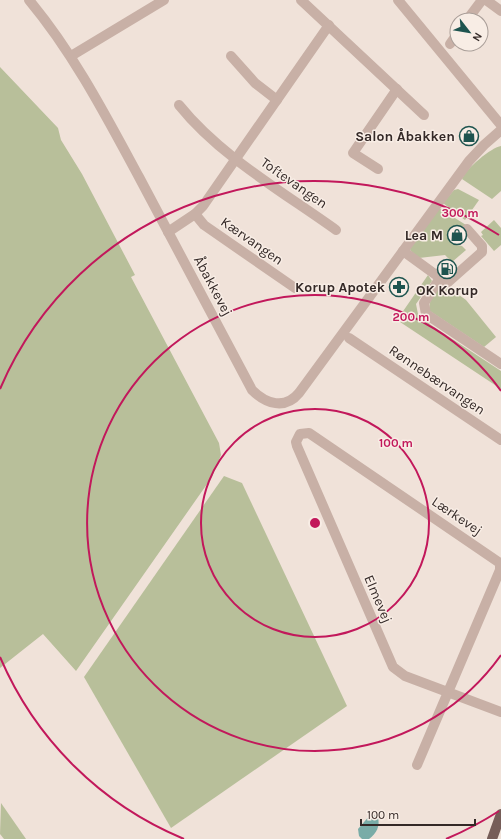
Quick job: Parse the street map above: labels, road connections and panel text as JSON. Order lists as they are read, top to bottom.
{
  "streets": {
    "street": [
      "Toftevangen",
      "Kærvangen",
      "Åbakkevej",
      "Rønnebærvangen",
      "Lærkevej",
      "Elmevej"
    ]
  },
  "crossings": [
    ["Lærkevej", "Elmevej"]
  ],
  "places": {
    "shop": ["Salon Åbakken", "Lea M"],
    "fuel station": ["OK Korup"],
    "pharmacy": ["Korup Apotek"]
  },
  "scale_bar": "100 m",
  "north": "bottom right",
  "rings": ["300 m", "200 m", "100 m"]
}
